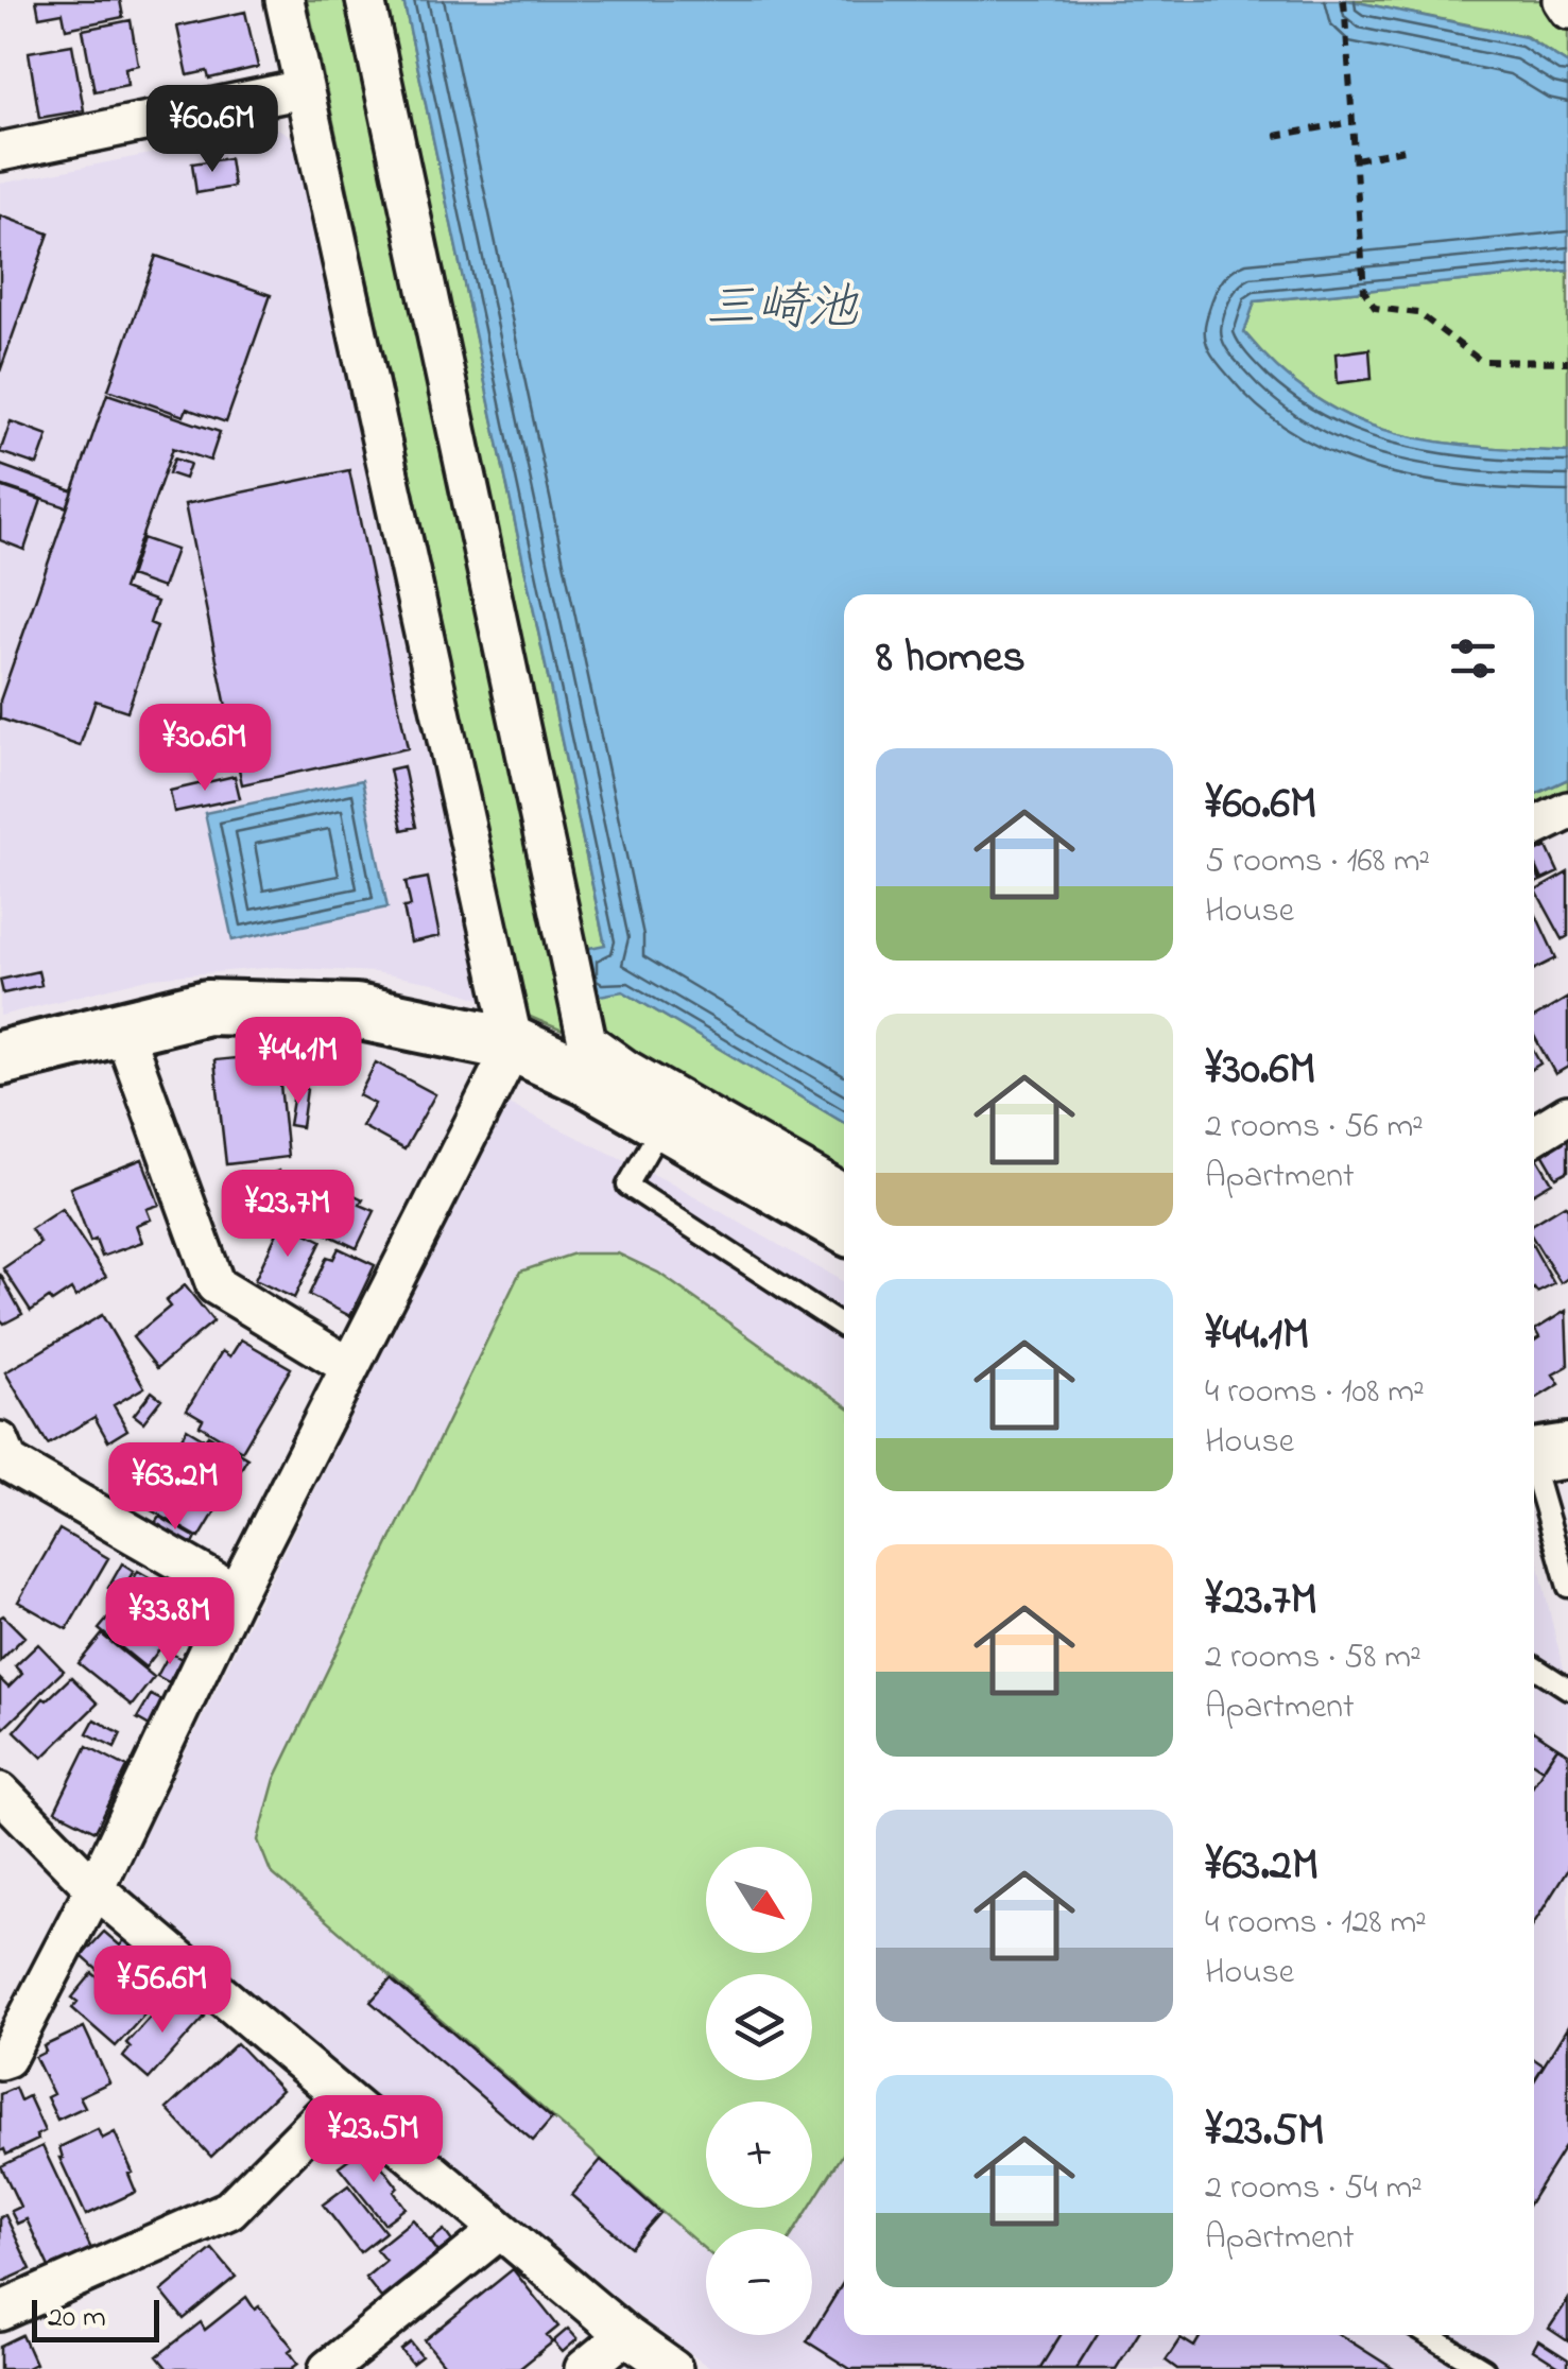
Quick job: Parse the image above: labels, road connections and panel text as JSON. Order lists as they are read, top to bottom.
{
  "water": ["三崎池"],
  "scale_bar": "20 m",
  "north": "bottom right",
  "page": {
    "price": [
      "¥60.6M",
      "¥30.6M",
      "¥44.1M",
      "¥23.7M",
      "¥63.2M",
      "¥33.8M",
      "¥56.6M",
      "¥23.5M"
    ],
    "heading": "8 homes",
    "list": [
      {
        "name": "¥60.6M",
        "note": "5 rooms · 168 m² · House"
      },
      {
        "name": "¥30.6M",
        "note": "2 rooms · 56 m² · Apartment"
      },
      {
        "name": "¥44.1M",
        "note": "4 rooms · 108 m² · House"
      },
      {
        "name": "¥23.7M",
        "note": "2 rooms · 58 m² · Apartment"
      },
      {
        "name": "¥63.2M",
        "note": "4 rooms · 128 m² · House"
      },
      {
        "name": "¥23.5M",
        "note": "2 rooms · 54 m² · Apartment"
      }
    ],
    "map_buttons": ["+", "−"],
    "scale": "20 m"
  }
}
